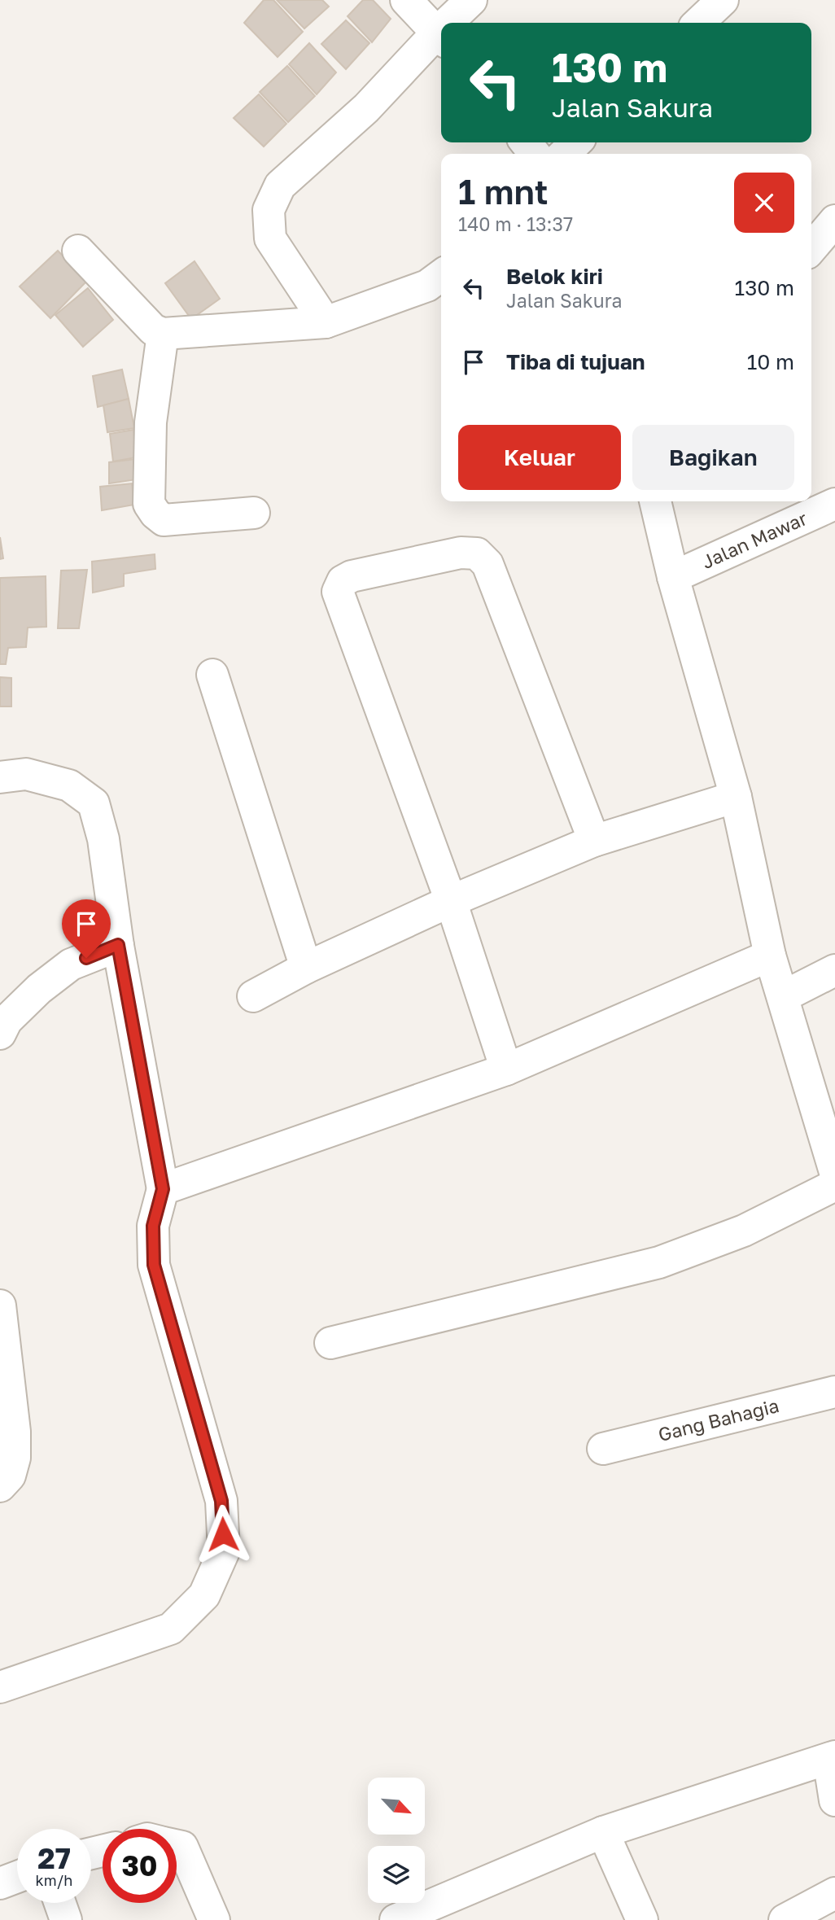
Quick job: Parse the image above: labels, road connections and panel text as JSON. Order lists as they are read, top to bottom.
{
  "streets": {
    "street": ["Jalan Mawar", "Gang Bahagia"]
  },
  "north": "bottom right",
  "page": {
    "turn": ["130 m", "Jalan Sakura"],
    "heading": ["1 mnt", "140 m · 13:37"],
    "list": [
      {
        "name": "Belok kiri",
        "note": "Jalan Sakura",
        "value": "130 m"
      },
      {
        "name": "Tiba di tujuan",
        "value": "10 m"
      }
    ],
    "buttons": ["Keluar", "Bagikan"],
    "speed": "27 km/h",
    "limit": "30"
  }
}
